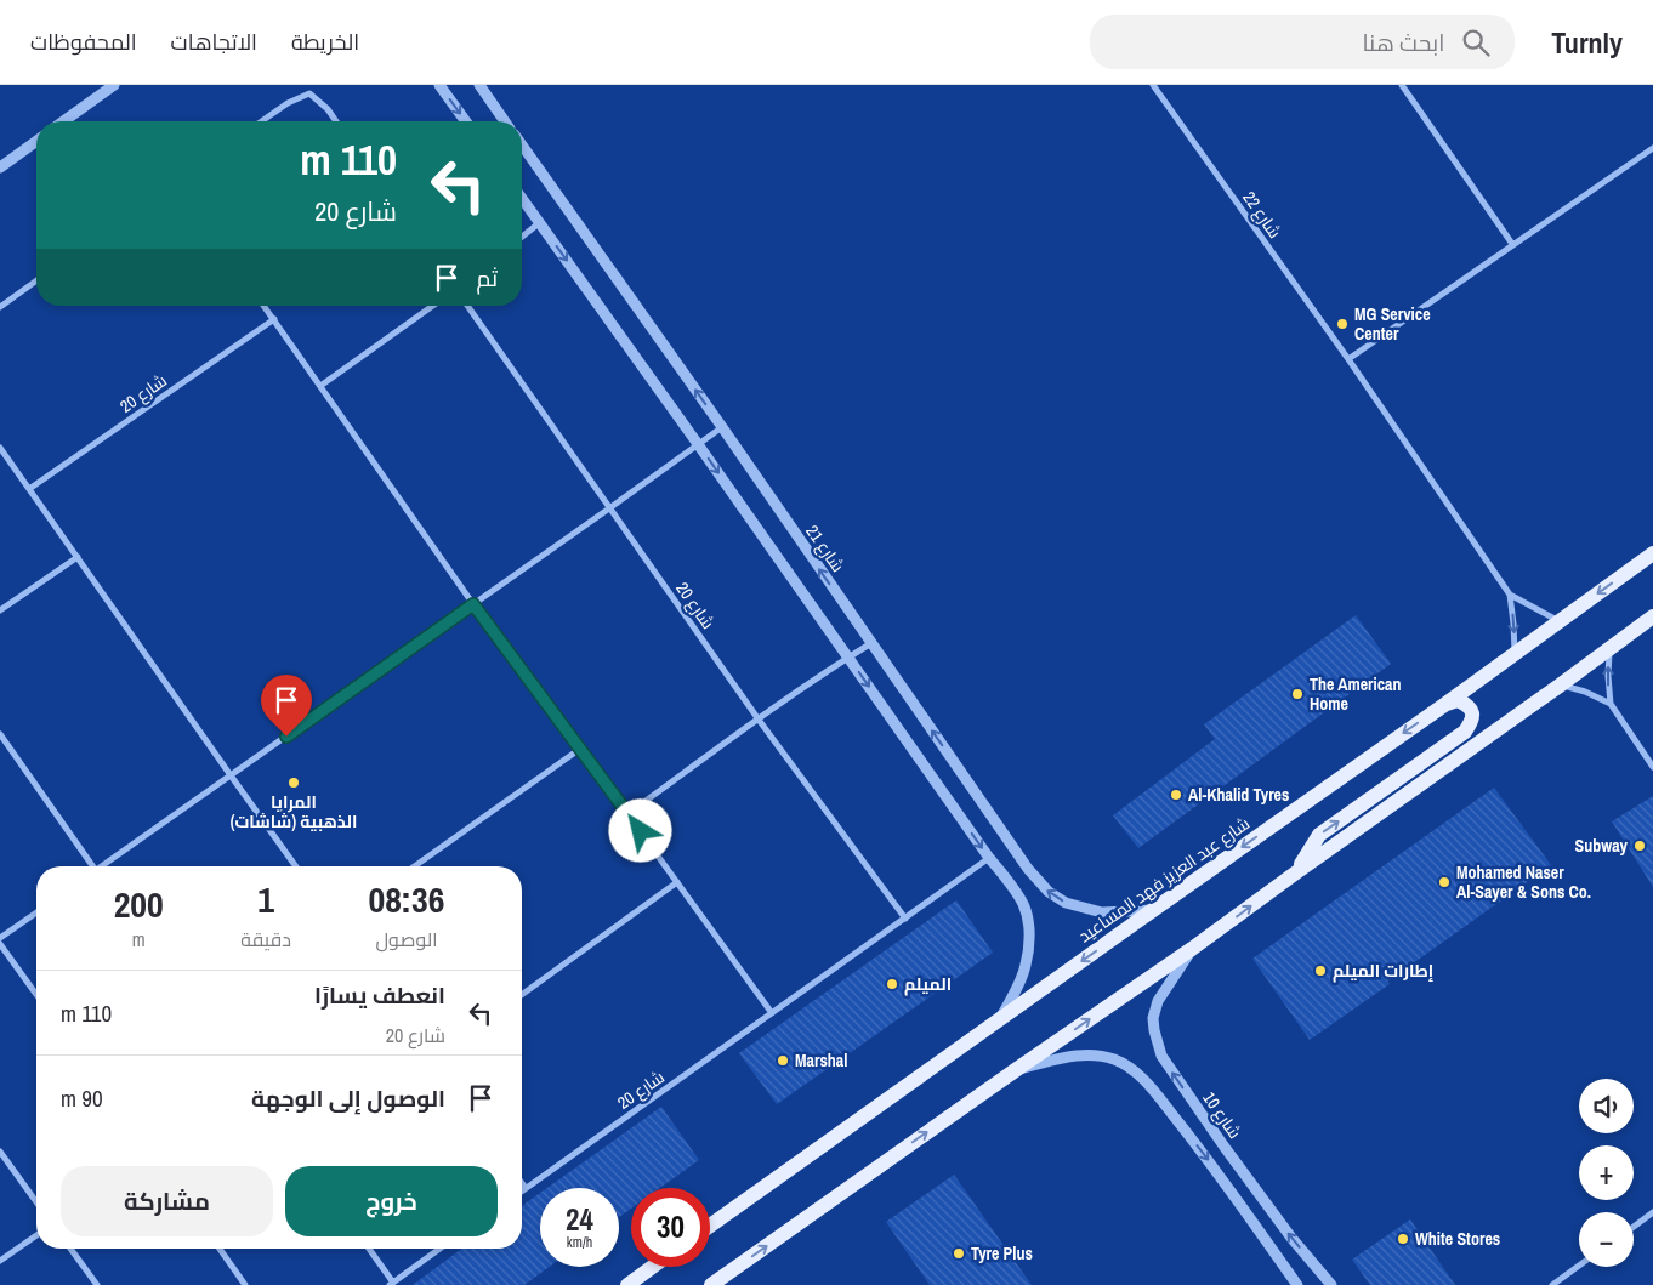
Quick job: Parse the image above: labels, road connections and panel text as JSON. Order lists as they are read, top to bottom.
{
  "streets": {
    "main road": ["شارع عبد العزيز فهد المساعيد"],
    "street": [
      "شارع 22",
      "شارع 20",
      "شارع 21",
      "شارع 10"
    ]
  },
  "crossings": [
    ["شارع 22", "شارع عبد العزيز فهد المساعيد"],
    ["شارع 21", "شارع عبد العزيز فهد المساعيد"]
  ],
  "one_way": ["شارع 10"],
  "places": [
    "MG Service Center",
    "The American Home",
    "المرايا الذهبية (شاشات)",
    "Al-Khalid Tyres",
    "Subway",
    "Mohamed Naser Al-Sayer & Sons Co.",
    "إطارات الميلم",
    "الميلم",
    "Marshal",
    "White Stores",
    "Tyre Plus"
  ],
  "page": {
    "header": "Turnly",
    "search": "ابحث هنا",
    "nav": ["الخريطة", "الاتجاهات", "المحفوظات"],
    "turn": ["110 m", "شارع 20"],
    "then": "ثم",
    "eta": [
      "08:36",
      "الوصول",
      "1",
      "دقيقة",
      "200",
      "m"
    ],
    "list": [
      {
        "name": "انعطف يسارًا",
        "note": "شارع 20",
        "value": "110 m"
      },
      {
        "name": "الوصول إلى الوجهة",
        "value": "90 m"
      }
    ],
    "map_buttons": ["+", "−"],
    "buttons": ["خروج", "مشاركة"],
    "speed": "24 km/h",
    "limit": "30"
  }
}
